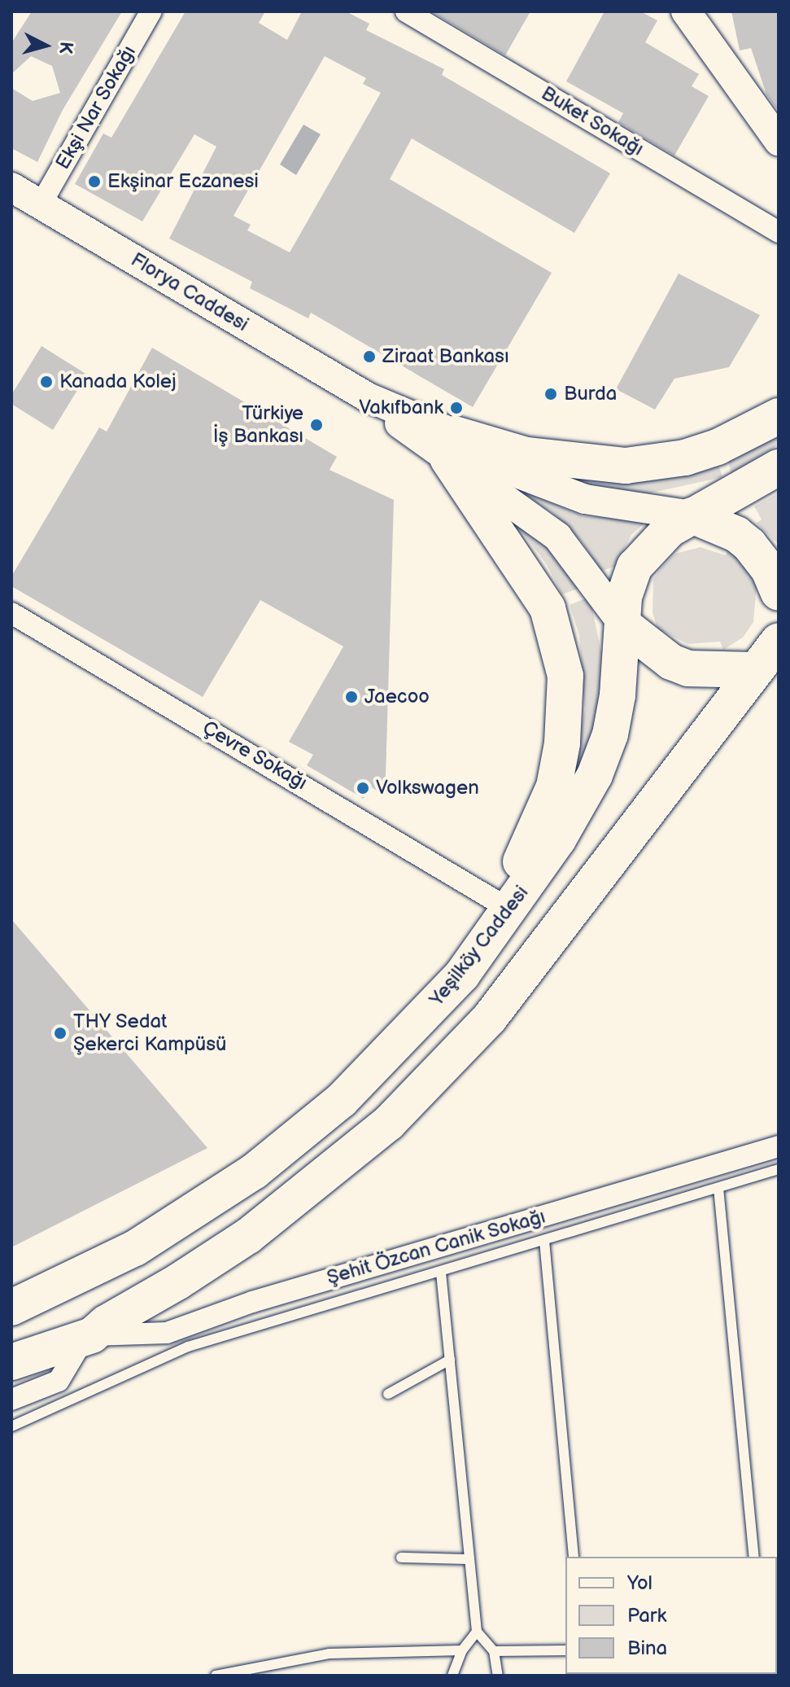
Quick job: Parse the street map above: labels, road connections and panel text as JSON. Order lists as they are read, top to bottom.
{
  "streets": {
    "highway": ["Yeşilköy Caddesi"],
    "main road": ["Florya Caddesi"],
    "street": [
      "Ekşi Nar Sokağı",
      "Buket Sokağı",
      "Çevre Sokağı",
      "Şehit Özcan Canik Sokağı"
    ]
  },
  "crossings": [
    ["Ekşi Nar Sokağı", "Florya Caddesi"],
    ["Florya Caddesi", "Yeşilköy Caddesi"]
  ],
  "places": [
    "Ekşinar Eczanesi",
    "Ziraat Bankası",
    "Kanada Kolej",
    "Burda",
    "Vakıfbank",
    "Türkiye İş Bankası",
    "Jaecoo",
    "Volkswagen",
    "THY Sedat Şekerci Kampüsü"
  ],
  "legend": ["Yol", "Park", "Bina"],
  "north": "right"
}
